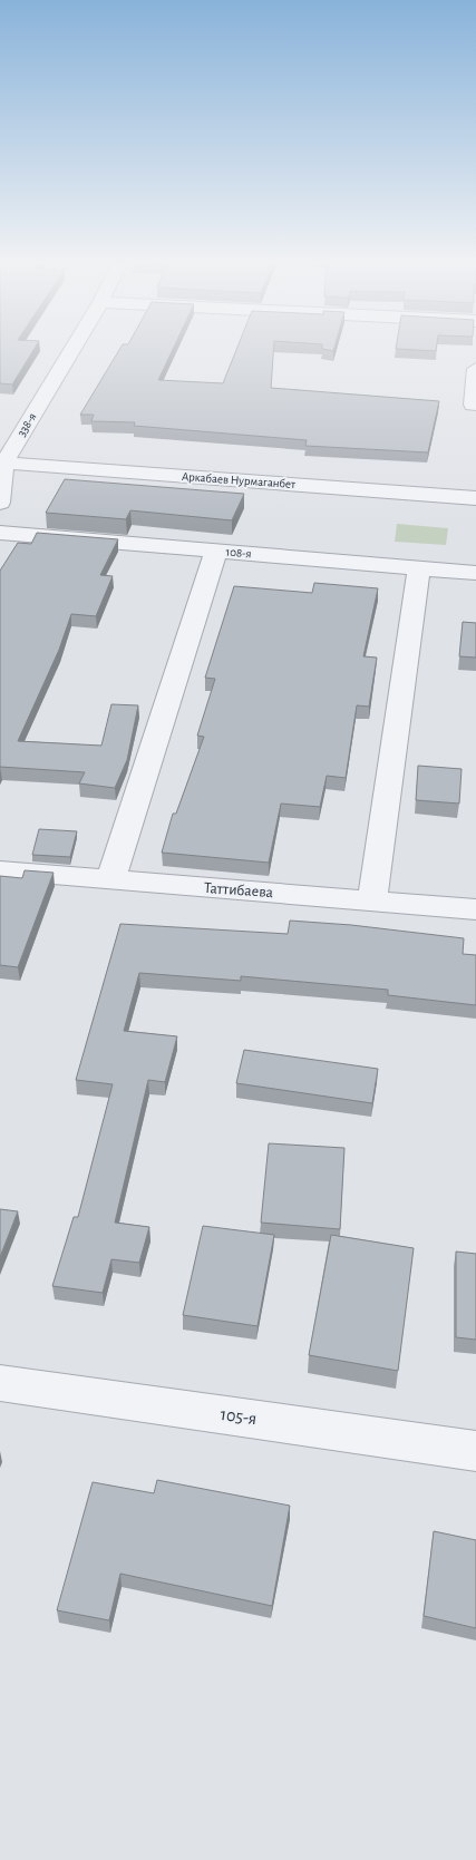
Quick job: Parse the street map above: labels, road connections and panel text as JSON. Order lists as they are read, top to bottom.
{
  "streets": {
    "street": [
      "338-я",
      "Аркабаев Нурмаганбет",
      "108-я",
      "Таттибаева",
      "105-я"
    ]
  },
  "crossings": [
    ["338-я", "Аркабаев Нурмаганбет"]
  ]
}
